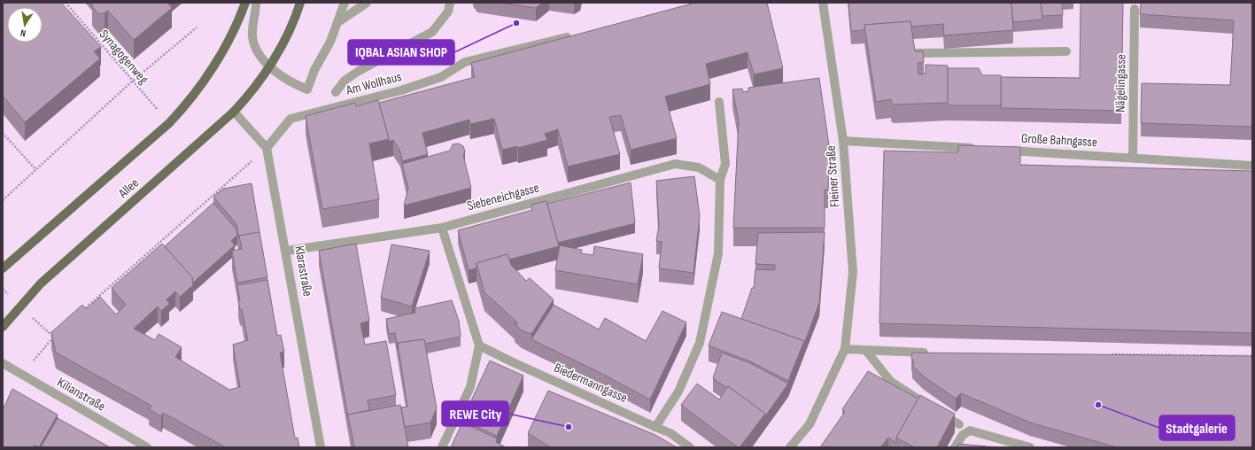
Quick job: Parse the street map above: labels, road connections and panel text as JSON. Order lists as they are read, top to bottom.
{
  "streets": {
    "main road": ["Allee"],
    "street": [
      "Am Wollhaus",
      "Nägelingasse",
      "Große Bahngasse",
      "Fleiner Straße",
      "Siebeneichgasse",
      "Klarastraße",
      "Biedermanngasse",
      "Kilianstraße"
    ],
    "path": ["Synagogenweg"]
  },
  "crossings": [
    ["Synagogenweg", "Allee"],
    ["Am Wollhaus", "Klarastraße"],
    ["Nägelingasse", "Große Bahngasse"],
    ["Siebeneichgasse", "Klarastraße"]
  ],
  "places": ["IQBAL ASIAN SHOP", "Stadtgalerie", "REWE City"],
  "north": "bottom"
}
